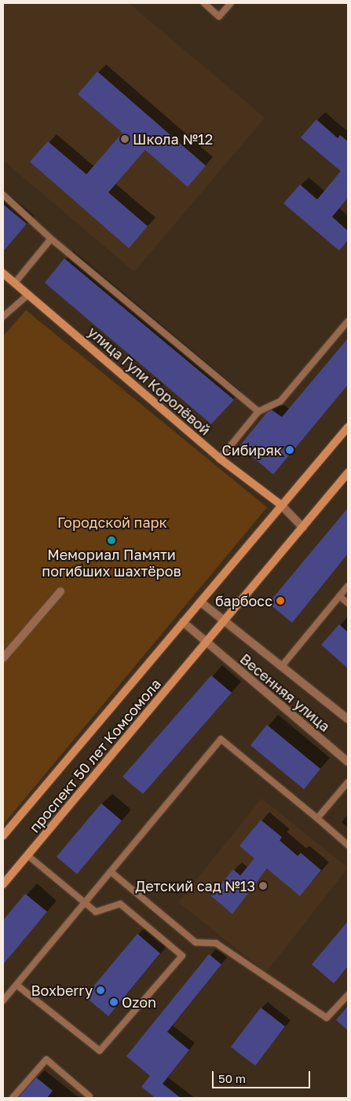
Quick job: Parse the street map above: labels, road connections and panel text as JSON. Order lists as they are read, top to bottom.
{
  "streets": {
    "main road": ["улица Гули Королёвой", "проспект 50 лет Комсомола"],
    "street": ["Весенняя улица"]
  },
  "crossings": [
    ["улица Гули Королёвой", "проспект 50 лет Комсомола"],
    ["Весенняя улица", "проспект 50 лет Комсомола"]
  ],
  "parks": ["Городской парк"],
  "places": [
    "Школа №12",
    "Сибиряк",
    "Мемориал Памяти погибших шахтёров",
    "барбосс",
    "Детский сад №13",
    "Boxberry",
    "Ozon"
  ],
  "scale_bar": "50 m"
}
